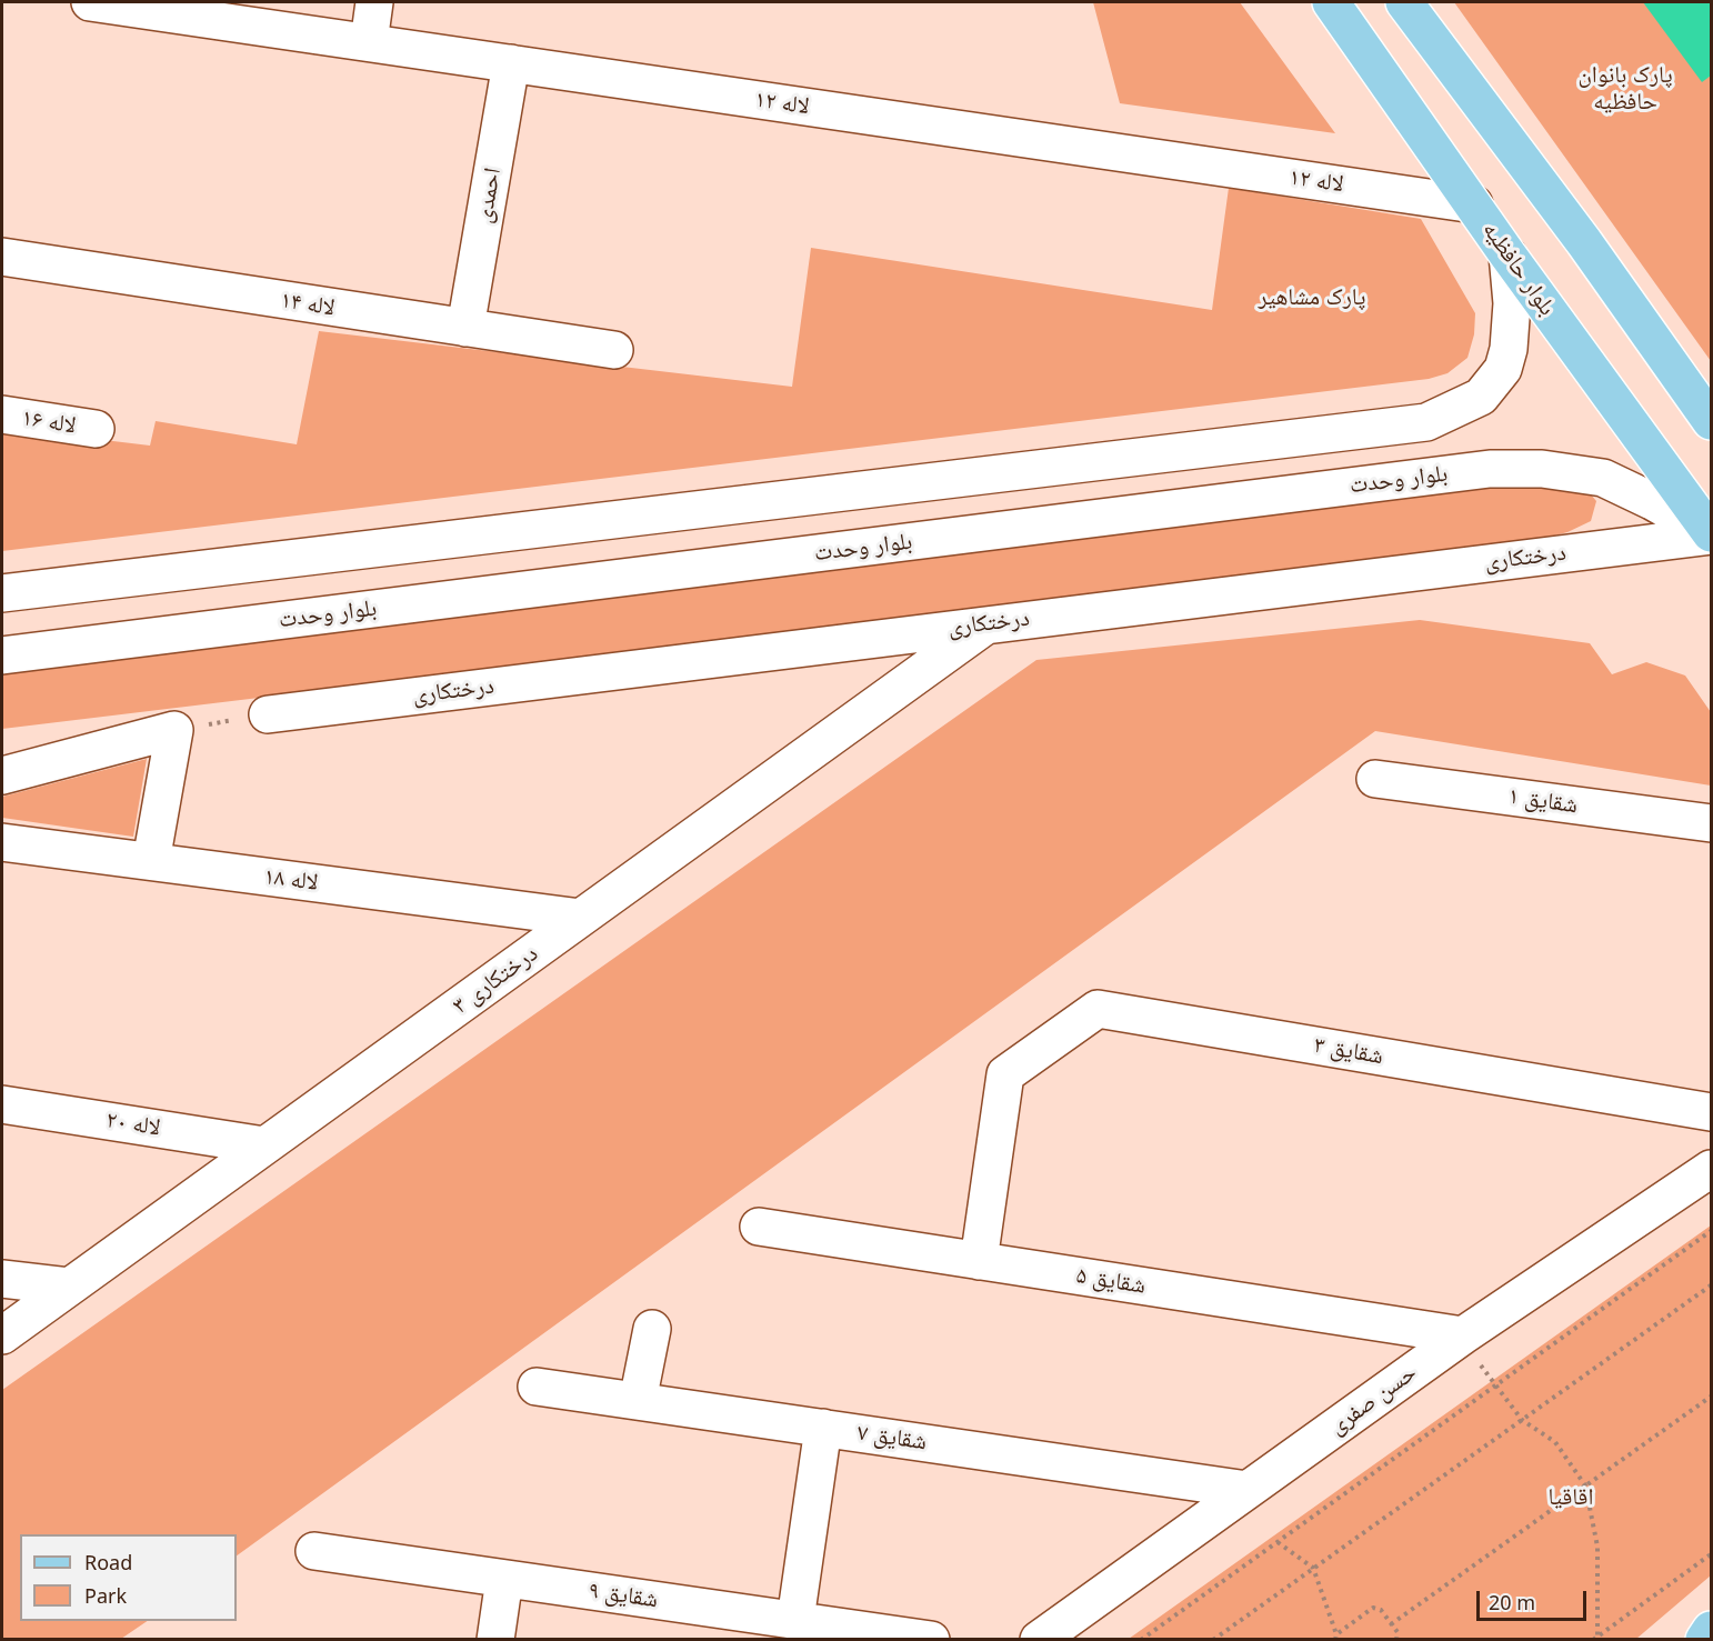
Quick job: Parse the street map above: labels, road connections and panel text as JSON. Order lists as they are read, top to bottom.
{
  "streets": {
    "main road": ["بلوار حافظیه"],
    "street": [
      "لاله ۱۲",
      "احمدی",
      "لاله ۱۴",
      "لاله ۱۶",
      "بلوار وحدت",
      "درختکاری",
      "شقایق ۱",
      "لاله ۱۸",
      "درختکاری ۳",
      "شقایق ۳",
      "لاله ۲۰",
      "شقایق ۵",
      "حسن صفری",
      "شقایق ۷",
      "شقایق ۹"
    ]
  },
  "crossings": [
    ["لاله ۱۲", "احمدی"],
    ["لاله ۱۲", "بلوار حافظیه"],
    ["احمدی", "لاله ۱۴"],
    ["بلوار حافظیه", "بلوار وحدت"],
    ["بلوار حافظیه", "درختکاری"],
    ["بلوار وحدت", "درختکاری"],
    ["درختکاری", "درختکاری ۳"],
    ["لاله ۱۸", "درختکاری ۳"],
    ["درختکاری ۳", "لاله ۲۰"],
    ["شقایق ۳", "شقایق ۵"],
    ["شقایق ۵", "حسن صفری"],
    ["حسن صفری", "شقایق ۷"]
  ],
  "parks": ["پارک بانوان حافظیه", "پارک مشاهیر", "اقاقیا"],
  "legend": ["Road", "Park"],
  "scale_bar": "20 m"
}
